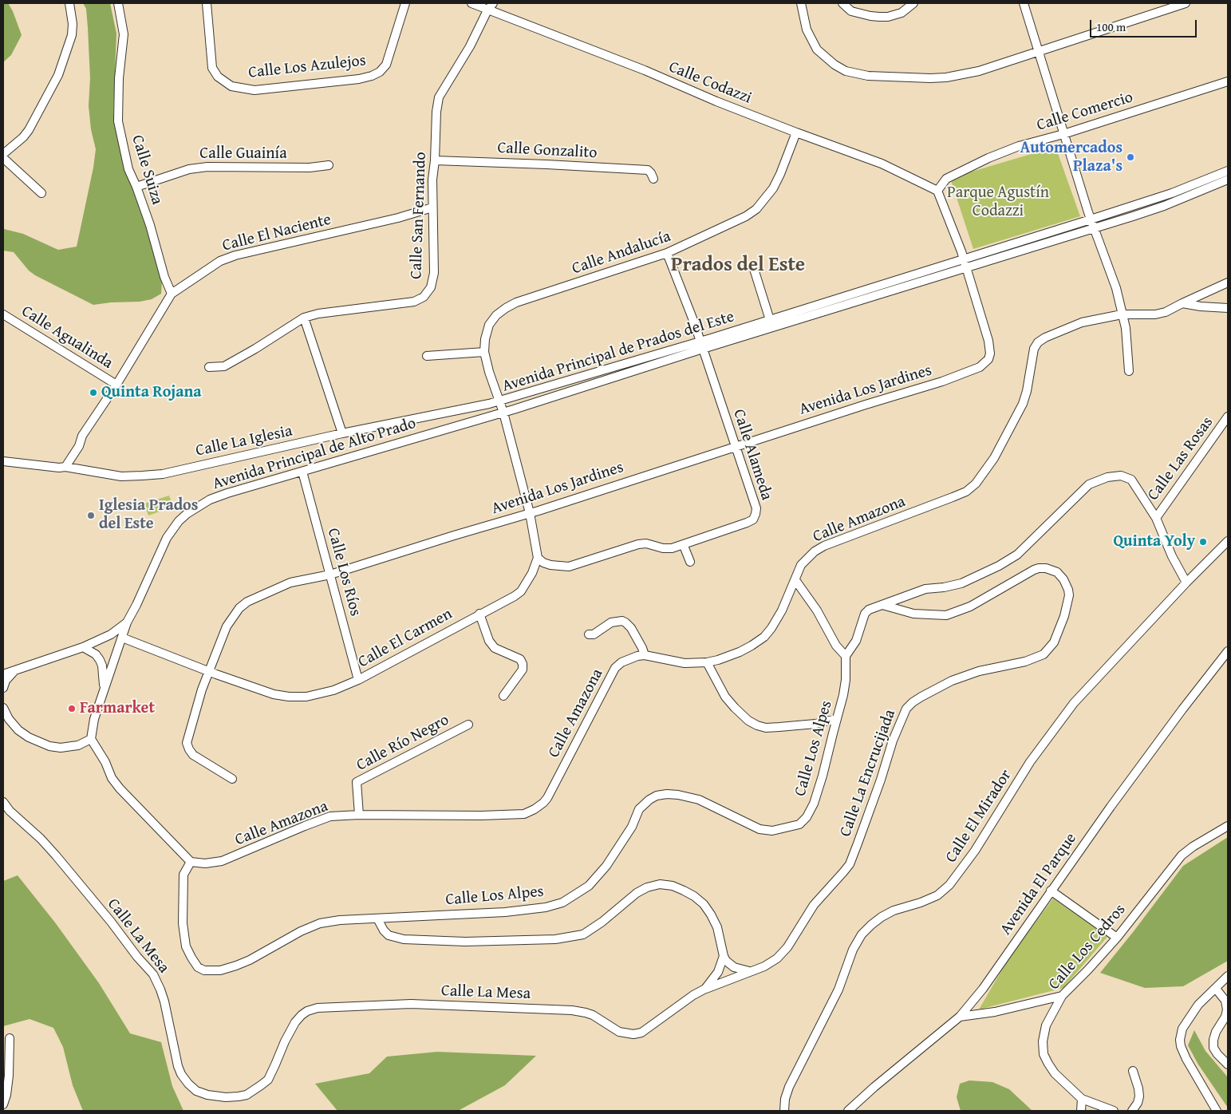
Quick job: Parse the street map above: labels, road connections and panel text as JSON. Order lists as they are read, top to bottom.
{
  "streets": {
    "street": [
      "Calle Los Azulejos",
      "Calle Codazzi",
      "Calle Comercio",
      "Calle Gonzalito",
      "Calle Guainía",
      "Calle Suiza",
      "Calle San Fernando",
      "Calle El Naciente",
      "Calle Andalucía",
      "Calle Agualinda",
      "Avenida Principal de Prados del Este",
      "Avenida Los Jardines",
      "Calle La Iglesia",
      "Avenida Principal de Alto Prado",
      "Calle Alameda",
      "Calle Las Rosas",
      "Calle Amazona",
      "Calle Los Ríos",
      "Calle El Carmen",
      "Calle Río Negro",
      "Calle Los Alpes",
      "Calle La Encrucijada",
      "Calle El Mirador",
      "Avenida El Parque",
      "Calle La Mesa",
      "Calle Los Cedros"
    ]
  },
  "crossings": [
    ["Calle Codazzi", "Calle Comercio"],
    ["Calle Codazzi", "Calle San Fernando"],
    ["Calle Codazzi", "Calle Andalucía"],
    ["Calle Gonzalito", "Calle San Fernando"],
    ["Calle Guainía", "Calle Suiza"],
    ["Calle Suiza", "Calle El Naciente"],
    ["Calle San Fernando", "Calle El Naciente"],
    ["Calle El Naciente", "Calle Agualinda"],
    ["Calle El Naciente", "Calle La Iglesia"],
    ["Calle Andalucía", "Avenida Principal de Prados del Este"],
    ["Calle Andalucía", "Calle La Iglesia"],
    ["Calle Andalucía", "Calle Alameda"],
    ["Avenida Principal de Prados del Este", "Avenida Los Jardines"],
    ["Avenida Principal de Prados del Este", "Calle La Iglesia"],
    ["Avenida Principal de Prados del Este", "Avenida Principal de Alto Prado"],
    ["Avenida Principal de Prados del Este", "Calle Alameda"],
    ["Avenida Los Jardines", "Calle Alameda"],
    ["Avenida Los Jardines", "Calle Los Ríos"],
    ["Avenida Los Jardines", "Calle El Carmen"],
    ["Avenida Principal de Alto Prado", "Calle Los Ríos"],
    ["Avenida Principal de Alto Prado", "Calle El Carmen"],
    ["Calle Alameda", "Calle El Carmen"],
    ["Calle Amazona", "Calle Río Negro"],
    ["Calle Amazona", "Calle Los Alpes"],
    ["Calle Los Ríos", "Calle El Carmen"],
    ["Calle La Encrucijada", "Calle La Mesa"]
  ],
  "districts": ["Prados del Este"],
  "parks": ["Parque Agustín Codazzi"],
  "places": [
    "Automercados Plaza's",
    "Quinta Rojana",
    "Iglesia Prados del Este",
    "Quinta Yoly",
    "Farmarket"
  ],
  "scale_bar": "100 m"
}
